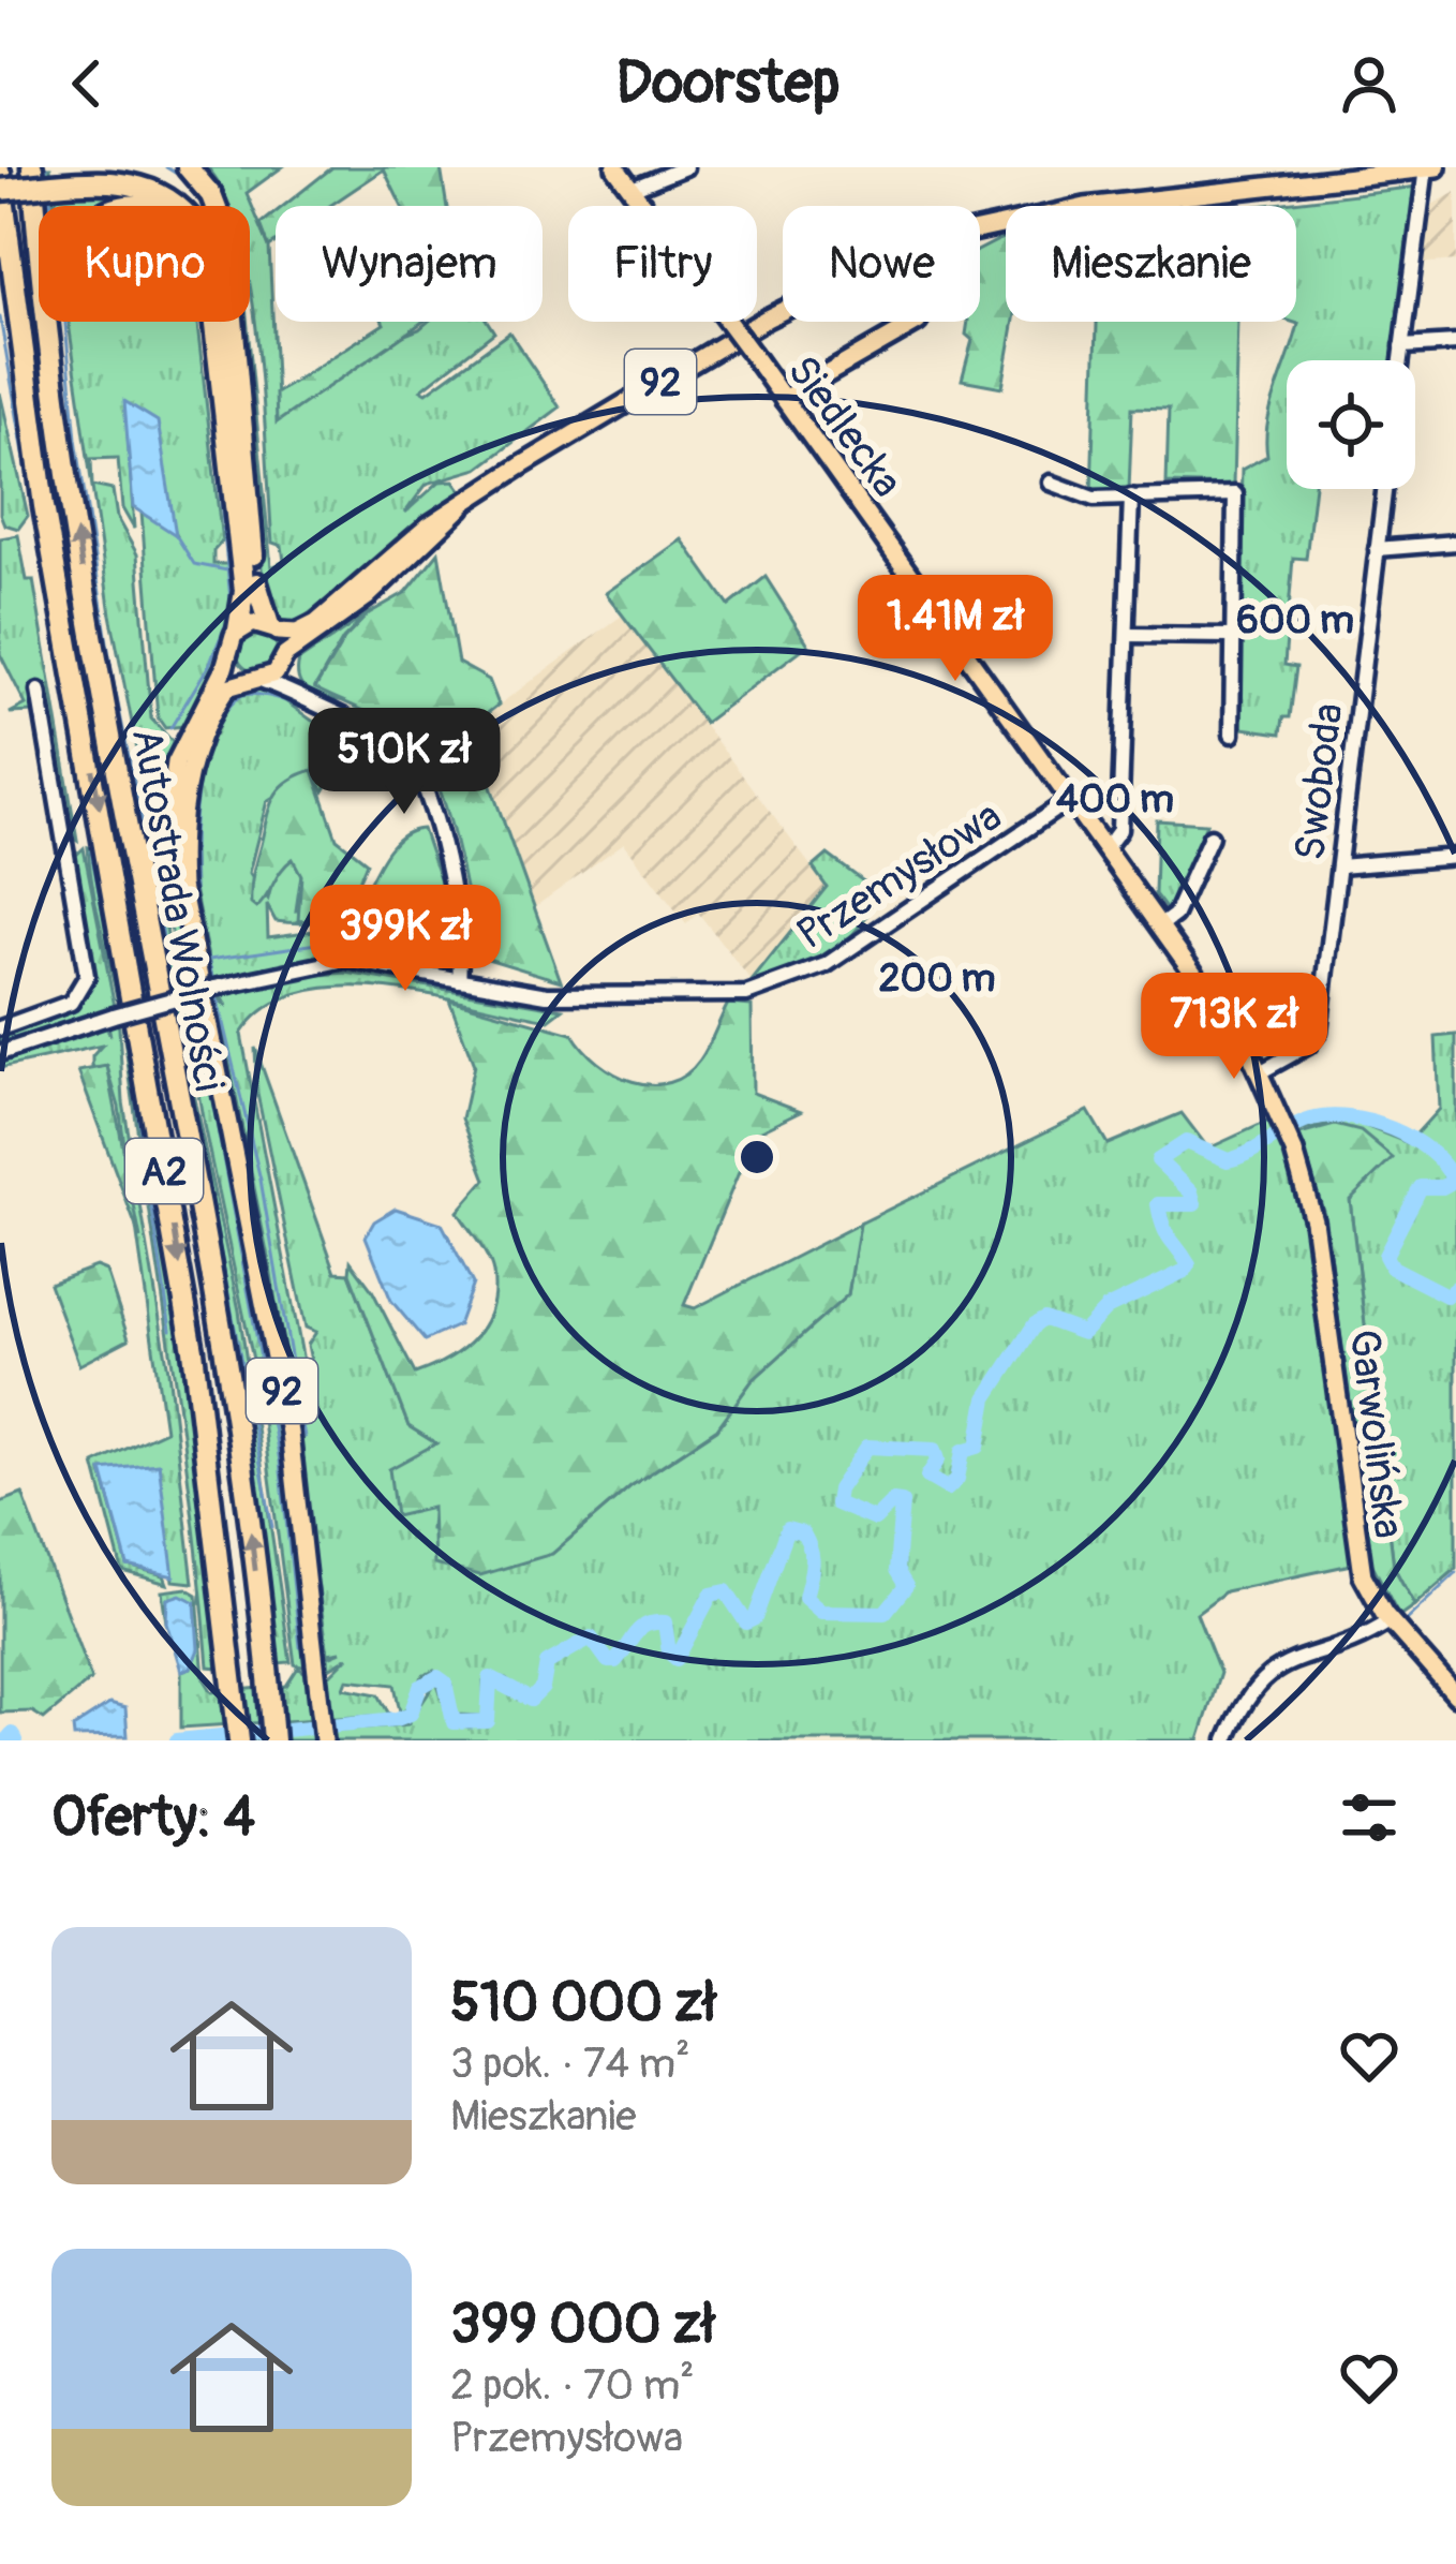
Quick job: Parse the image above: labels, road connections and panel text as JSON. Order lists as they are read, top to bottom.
{
  "streets": {
    "highway": ["Autostrada Wolności", "A2"],
    "main road": ["92", "Siedlecka", "Garwolińska"],
    "street": ["Swoboda", "Przemysłowa"]
  },
  "crossings": [
    ["Siedlecka", "Swoboda"],
    ["Siedlecka", "Przemysłowa"],
    ["Siedlecka", "Garwolińska"]
  ],
  "page": {
    "header": "Doorstep",
    "chip": [
      "Kupno",
      "Wynajem",
      "Filtry",
      "Nowe",
      "Mieszkanie"
    ],
    "price": [
      "1.41M zł",
      "510K zł",
      "399K zł",
      "713K zł"
    ],
    "heading": "Oferty: 4",
    "list": [
      {
        "name": "510 000 zł",
        "note": "3 pok. · 74 m² · Mieszkanie"
      },
      {
        "name": "399 000 zł",
        "note": "2 pok. · 70 m² · Przemysłowa"
      }
    ]
  },
  "rings": ["600 m", "400 m", "200 m"]
}
